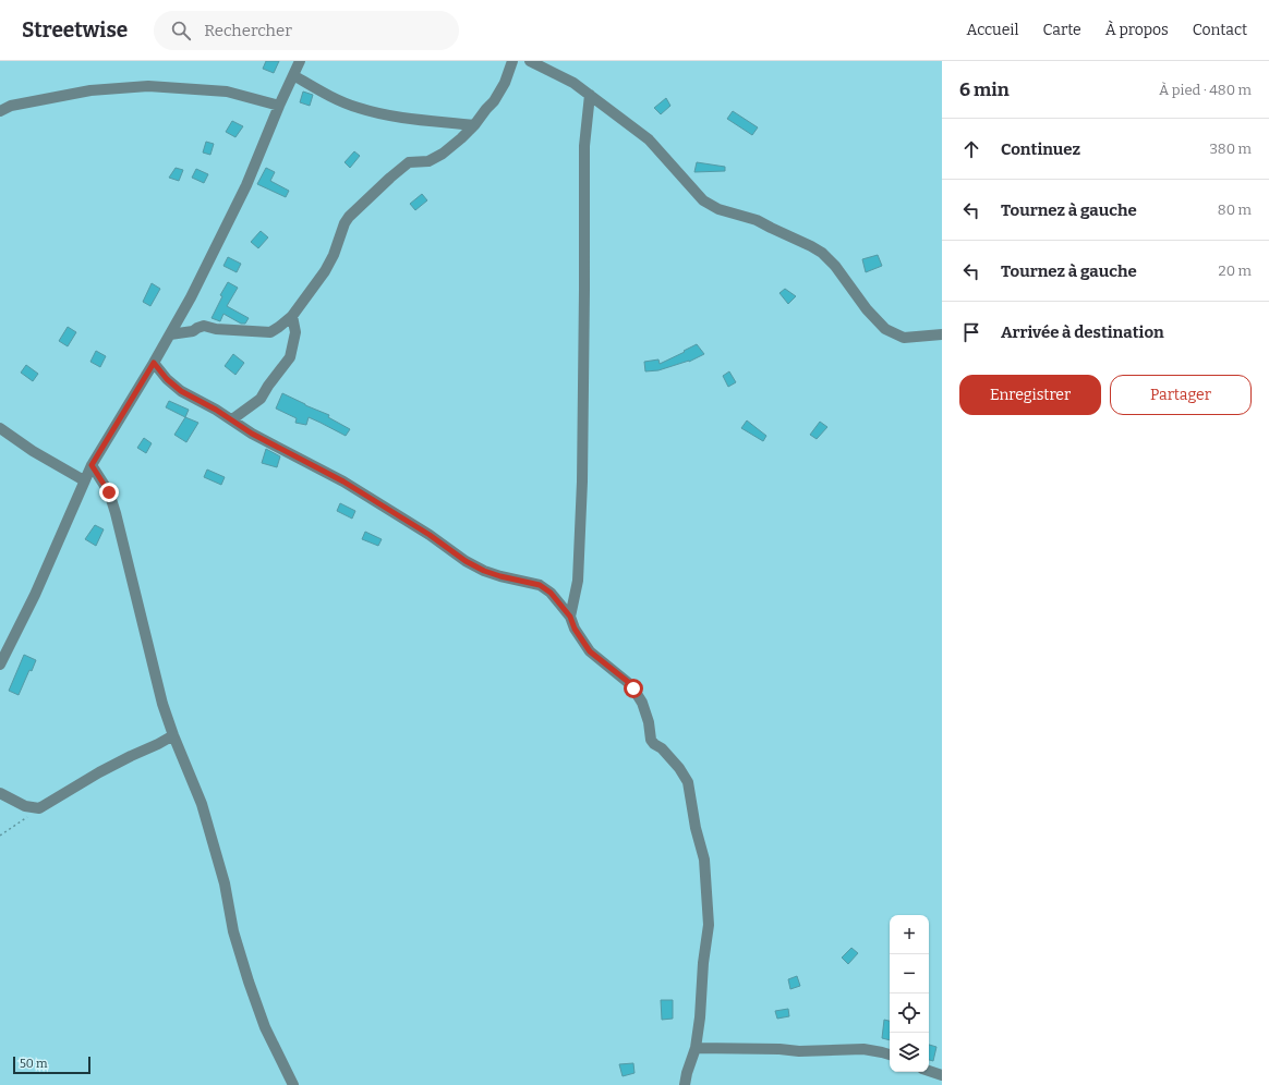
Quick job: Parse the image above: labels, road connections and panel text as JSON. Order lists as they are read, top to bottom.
{
  "scale_bar": "50 m",
  "page": {
    "header": "Streetwise",
    "search": "Rechercher",
    "nav": [
      "Accueil",
      "Carte",
      "À propos",
      "Contact"
    ],
    "heading": ["6 min", "À pied · 480 m"],
    "list": [
      ["Continuez", "380 m"],
      ["Tournez à gauche", "80 m"],
      ["Tournez à gauche", "20 m"],
      "Arrivée à destination"
    ],
    "buttons": ["Enregistrer", "Partager"],
    "map_buttons": ["+", "−"],
    "scale": "50 m"
  }
}
